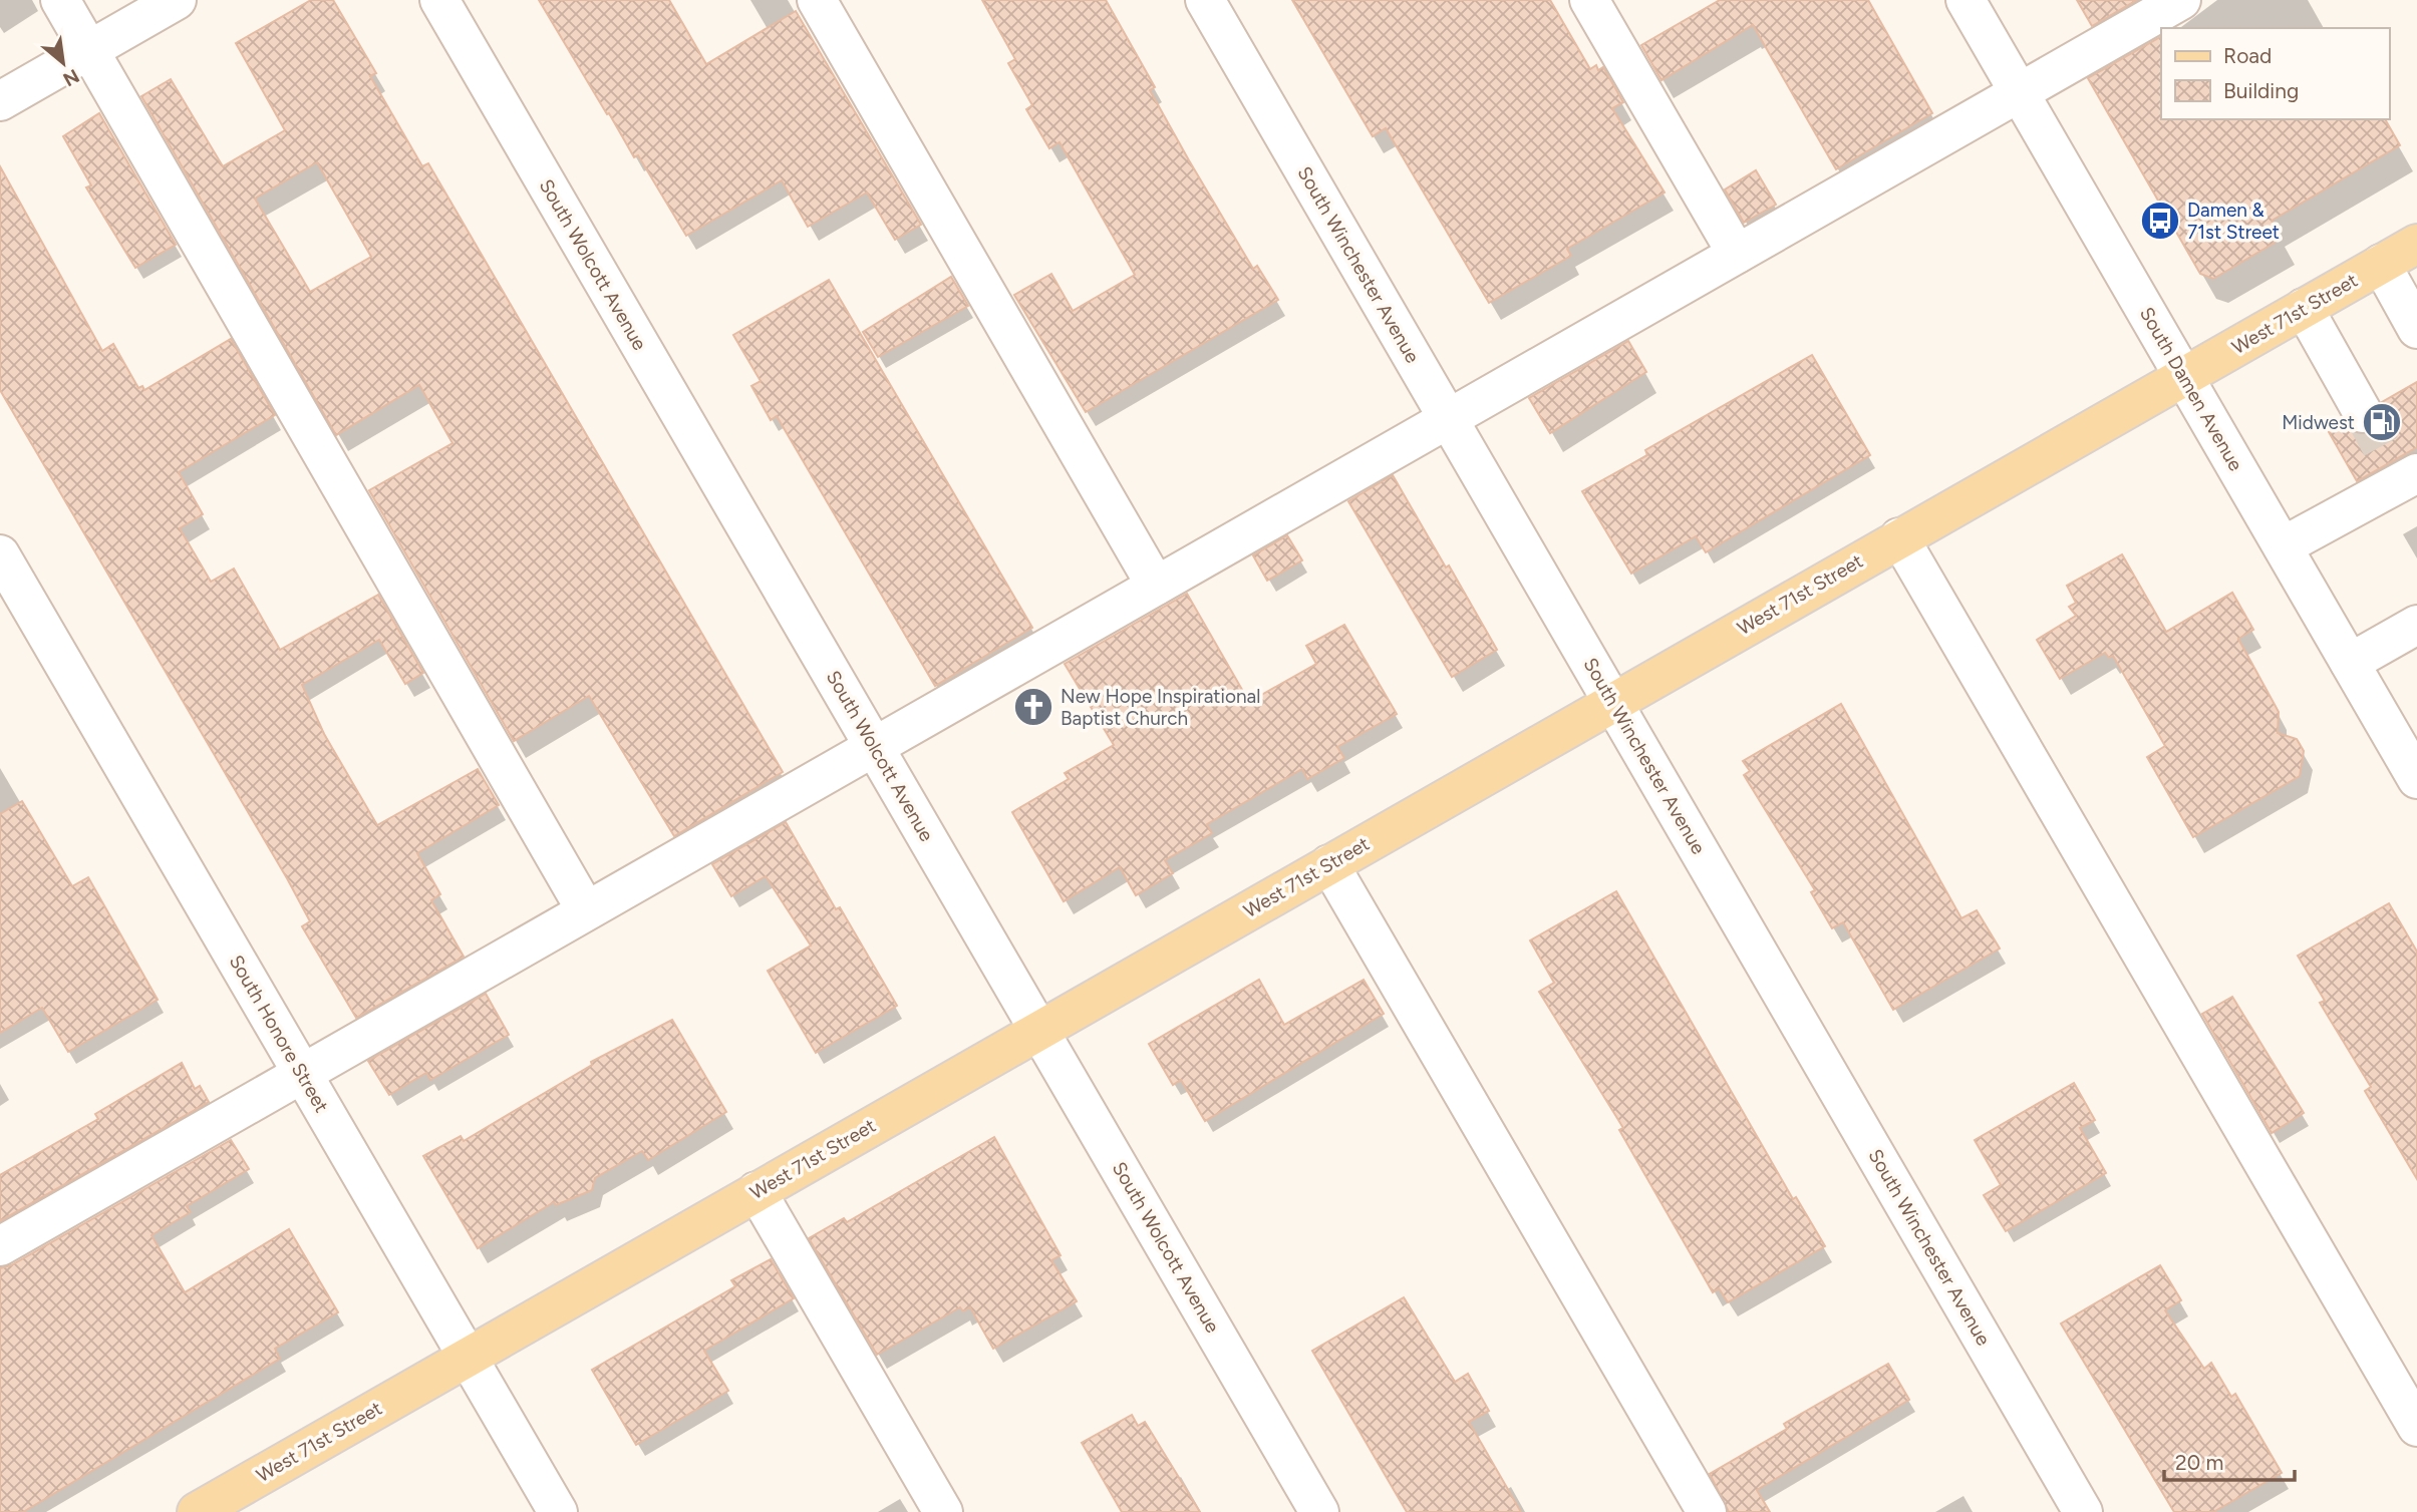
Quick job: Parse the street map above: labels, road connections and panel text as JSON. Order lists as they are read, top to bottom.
{
  "streets": {
    "main road": ["West 71st Street"],
    "street": [
      "South Wolcott Avenue",
      "South Winchester Avenue",
      "South Damen Avenue",
      "South Honore Street"
    ]
  },
  "crossings": [
    ["South Wolcott Avenue", "West 71st Street"],
    ["South Winchester Avenue", "West 71st Street"],
    ["West 71st Street", "South Damen Avenue"],
    ["West 71st Street", "South Honore Street"]
  ],
  "places": {
    "bus stop": ["Damen & 71st Street"],
    "fuel station": ["Midwest"],
    "church": ["New Hope Inspirational Baptist Church"]
  },
  "legend": ["Road", "Building"],
  "scale_bar": "20 m",
  "north": "bottom right"
}
